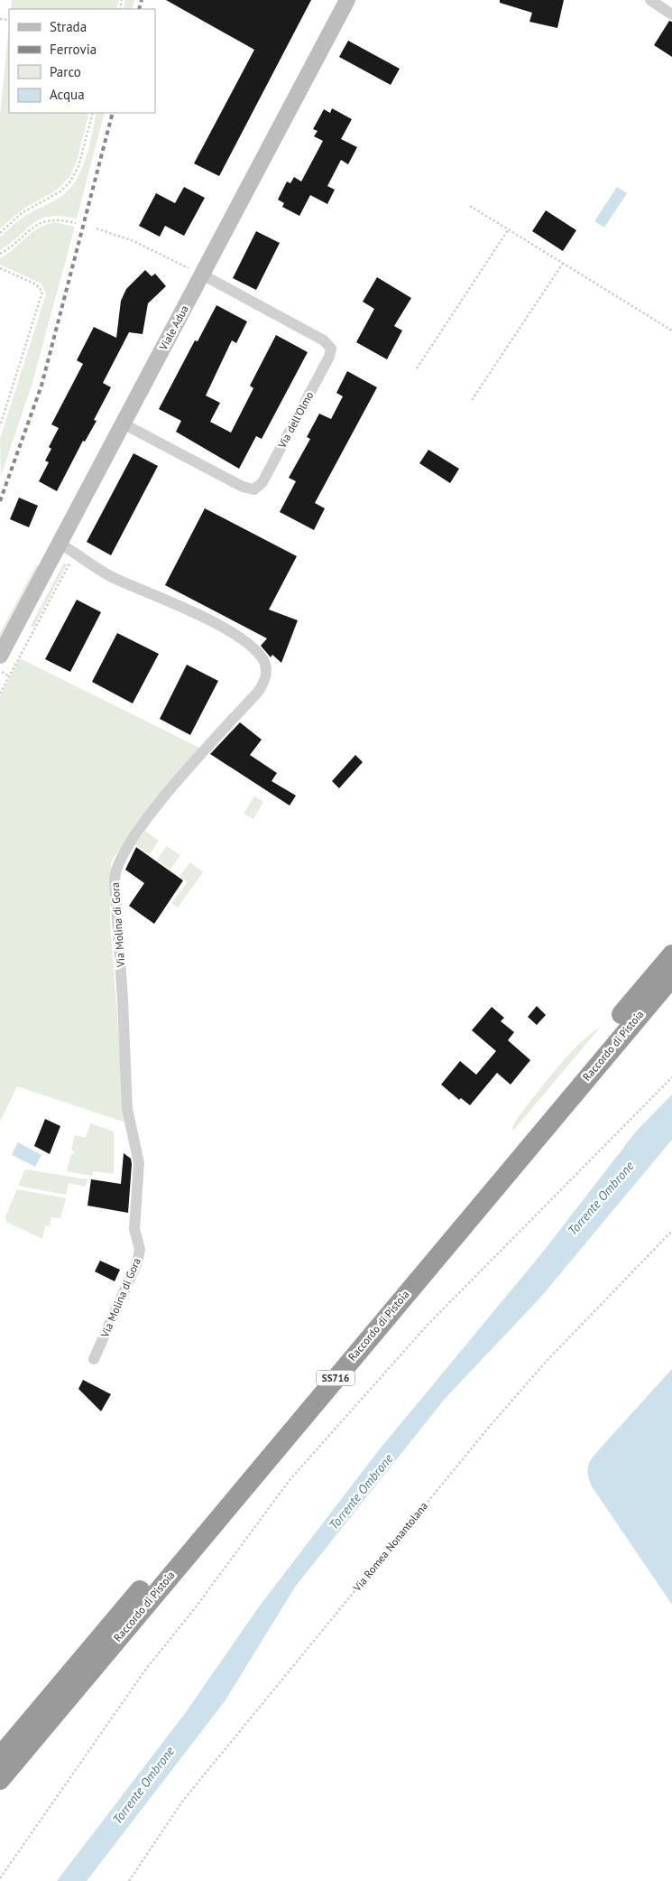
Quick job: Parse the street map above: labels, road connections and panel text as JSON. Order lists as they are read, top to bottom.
{
  "streets": {
    "highway": ["Raccordo di Pistoia", "SS716"],
    "main road": ["Viale Adua"],
    "street": ["Via dell'Olmo", "Via Molina di Gora"],
    "path": ["Via Romea Nonantolana"]
  },
  "crossings": [
    ["Viale Adua", "Via dell'Olmo"],
    ["Viale Adua", "Via Molina di Gora"]
  ],
  "water": ["Torrente Ombrone"],
  "legend": [
    "Strada",
    "Ferrovia",
    "Parco",
    "Acqua"
  ]
}
